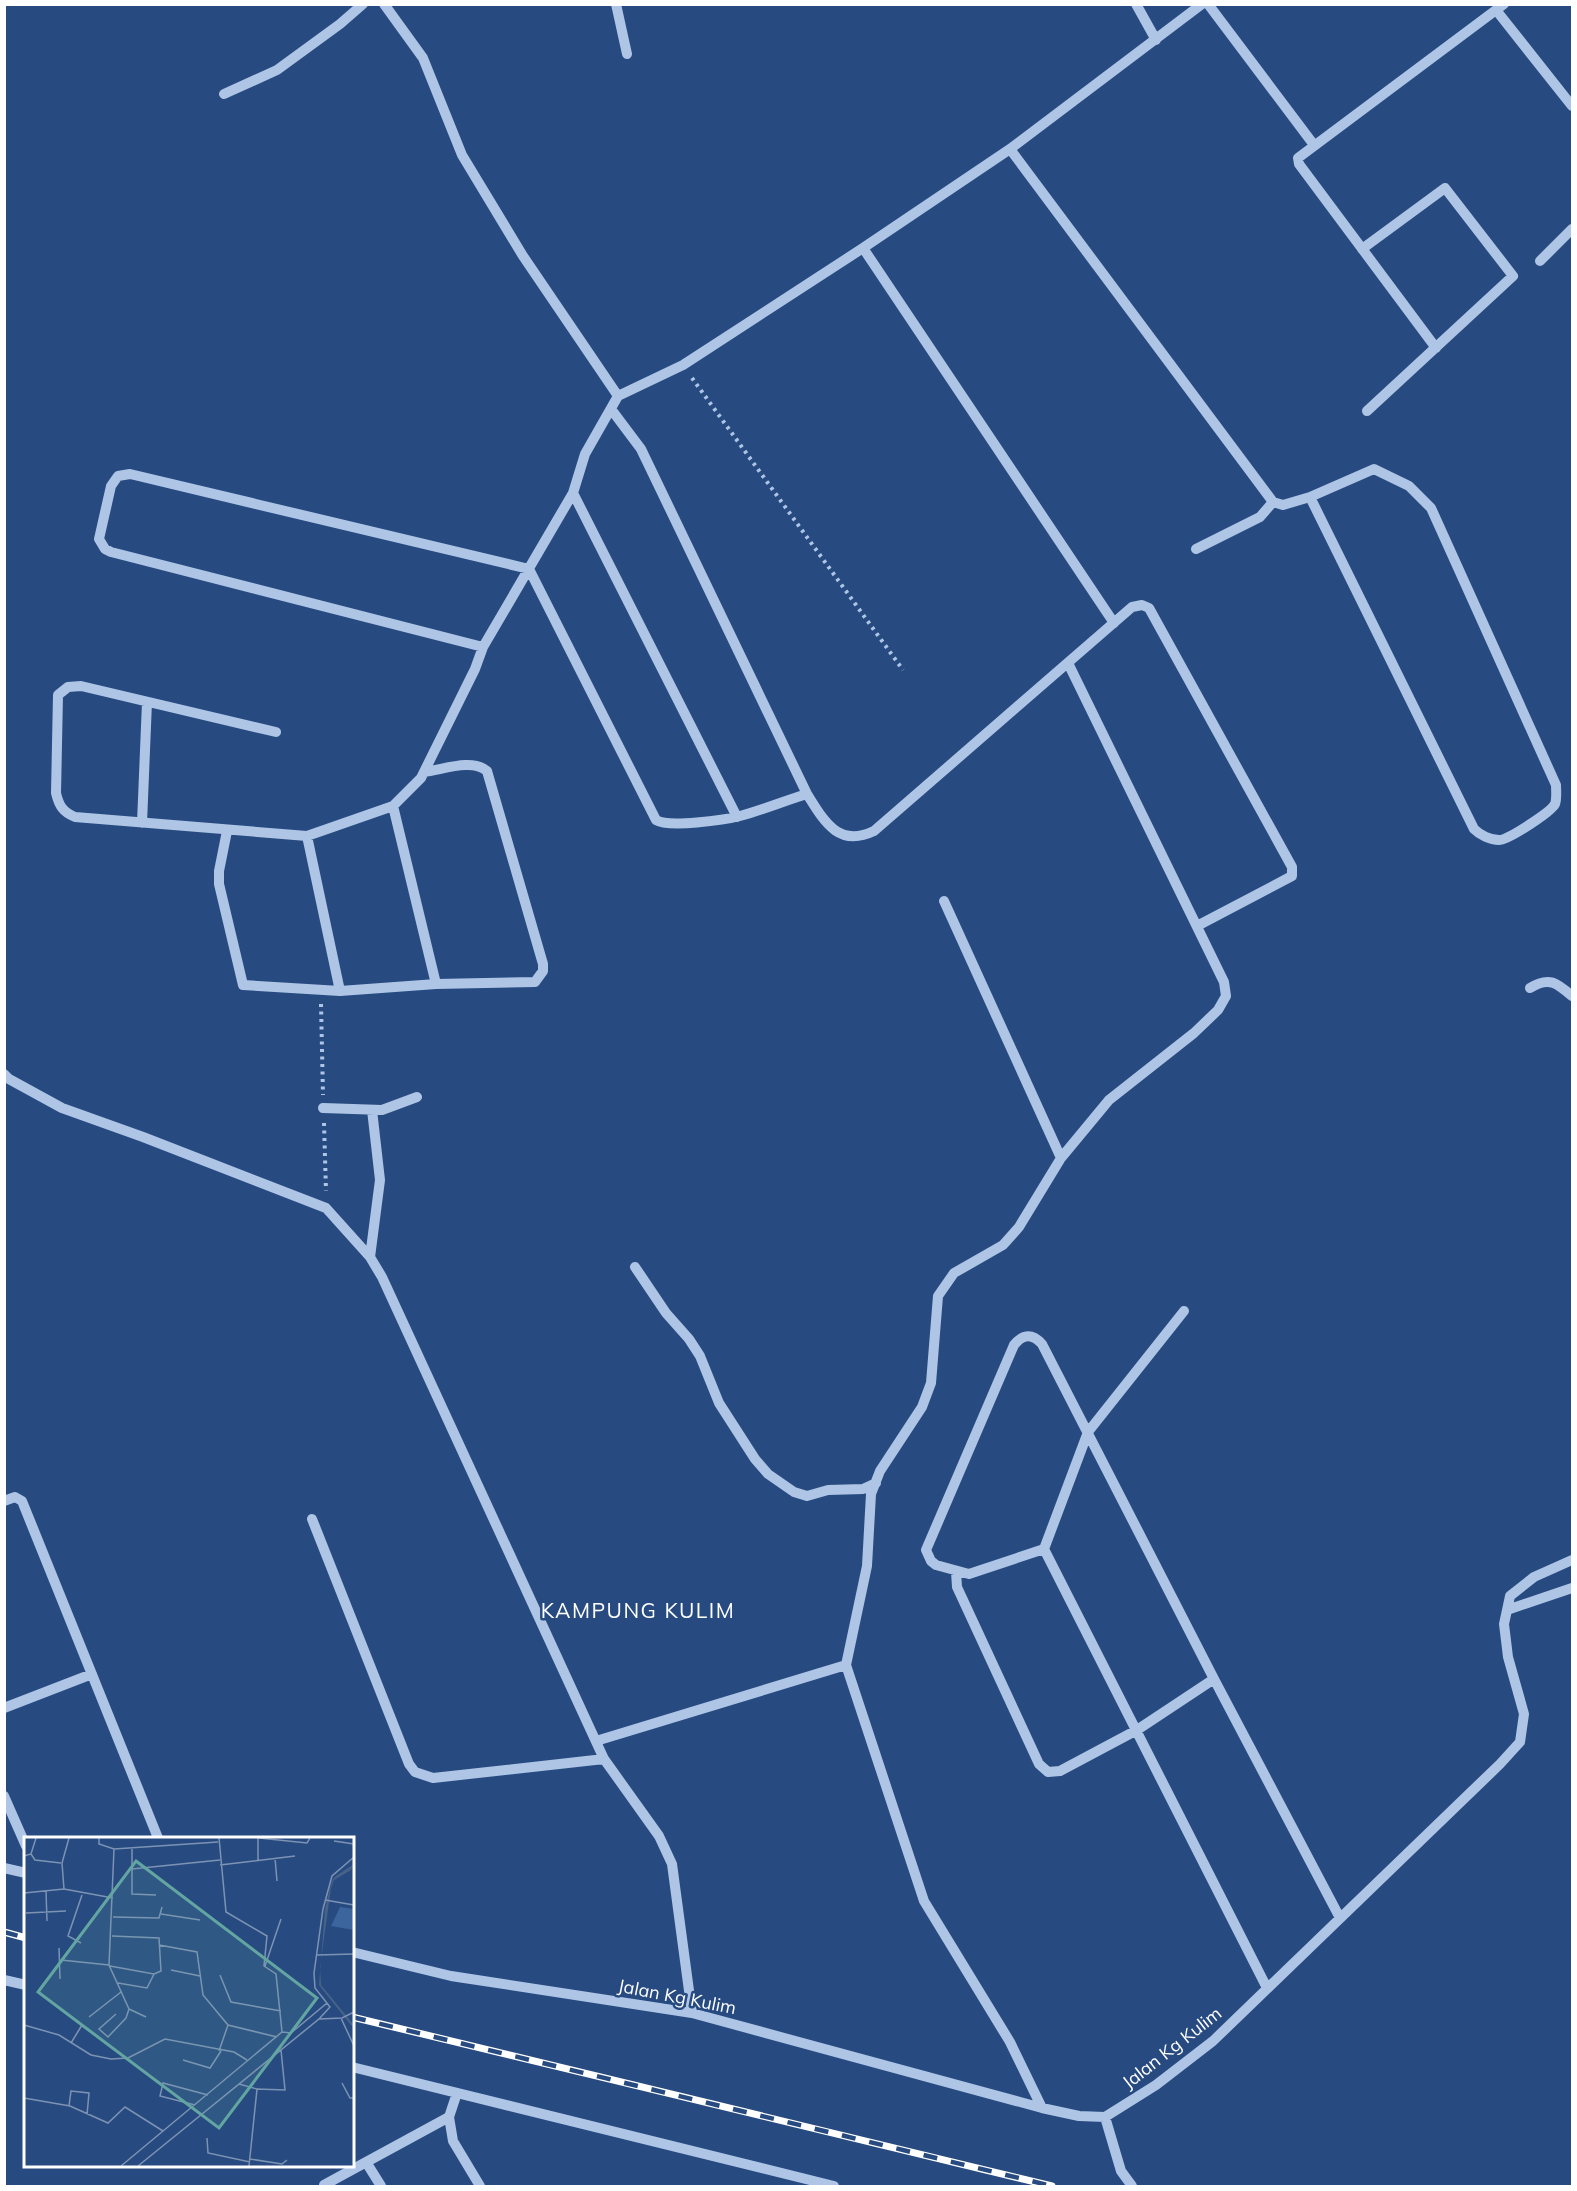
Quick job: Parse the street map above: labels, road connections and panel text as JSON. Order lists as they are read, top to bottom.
{
  "streets": {
    "street": ["Jalan Kg Kulim"]
  },
  "districts": ["KAMPUNG KULIM"]
}
